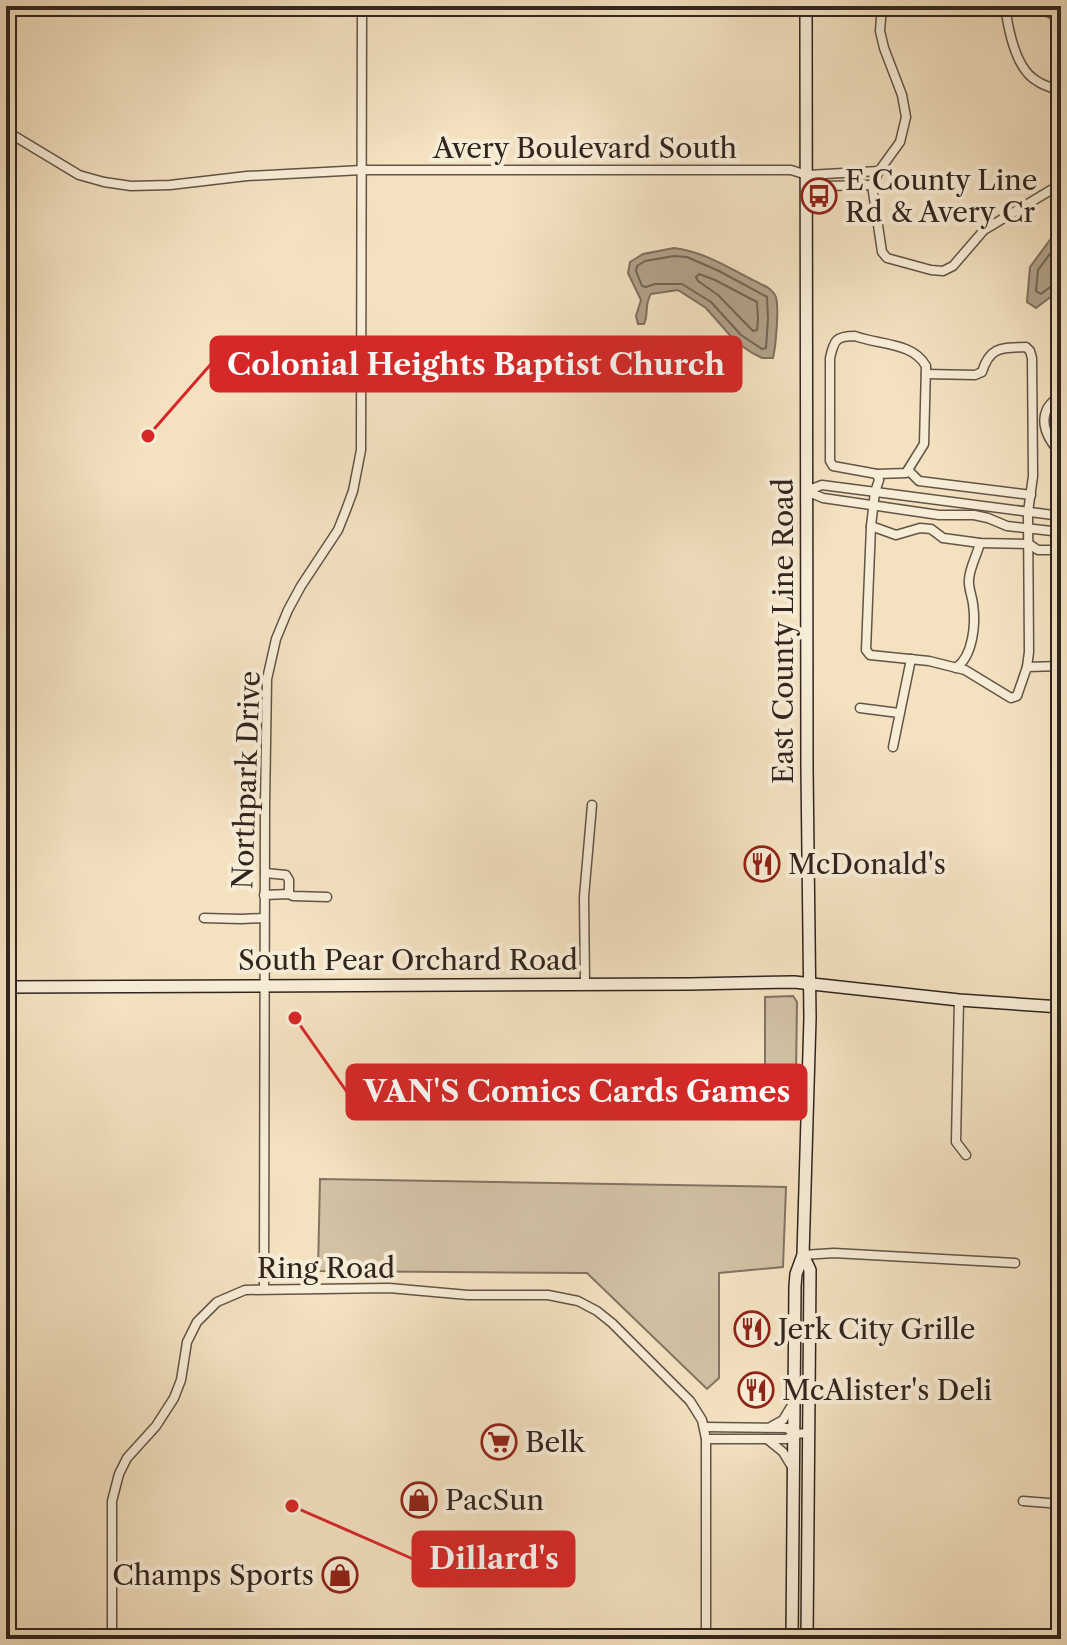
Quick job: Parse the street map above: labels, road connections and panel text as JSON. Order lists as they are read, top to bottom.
{
  "streets": {
    "main road": ["East County Line Road", "South Pear Orchard Road"],
    "street": ["Avery Boulevard South", "Northpark Drive", "Ring Road"]
  },
  "crossings": [
    ["Avery Boulevard South", "East County Line Road"],
    ["Avery Boulevard South", "Northpark Drive"],
    ["East County Line Road", "South Pear Orchard Road"],
    ["Northpark Drive", "South Pear Orchard Road"],
    ["Northpark Drive", "Ring Road"]
  ],
  "places": {
    "bus stop": ["E County Line Rd & Avery Cr"],
    "other": ["Colonial Heights Baptist Church", "VAN'S Comics Cards Games", "Dillard's"],
    "restaurant": ["McDonald's", "Jerk City Grille", "McAlister's Deli"],
    "supermarket": ["Belk"],
    "shop": ["PacSun", "Champs Sports"]
  }
}
